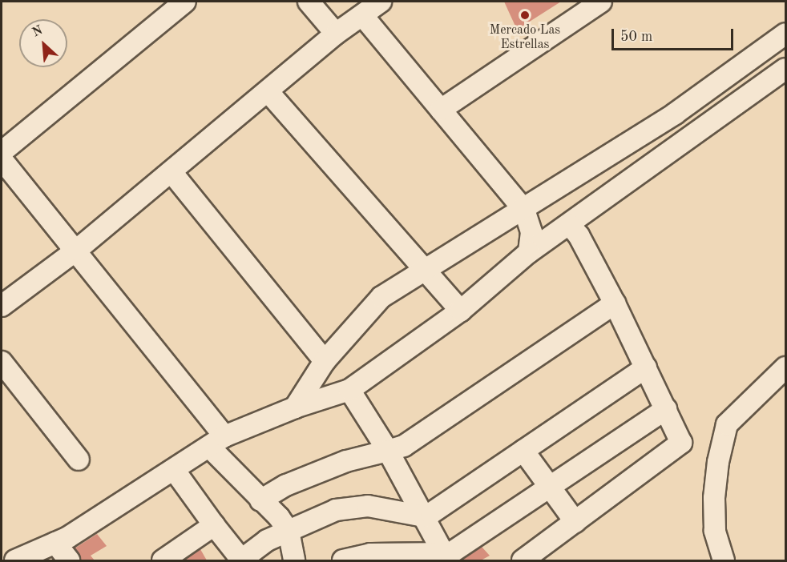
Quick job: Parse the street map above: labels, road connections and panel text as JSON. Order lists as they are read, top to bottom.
{
  "places": ["Mercado Las Estrellas"],
  "scale_bar": "50 m",
  "north": "top left"
}
